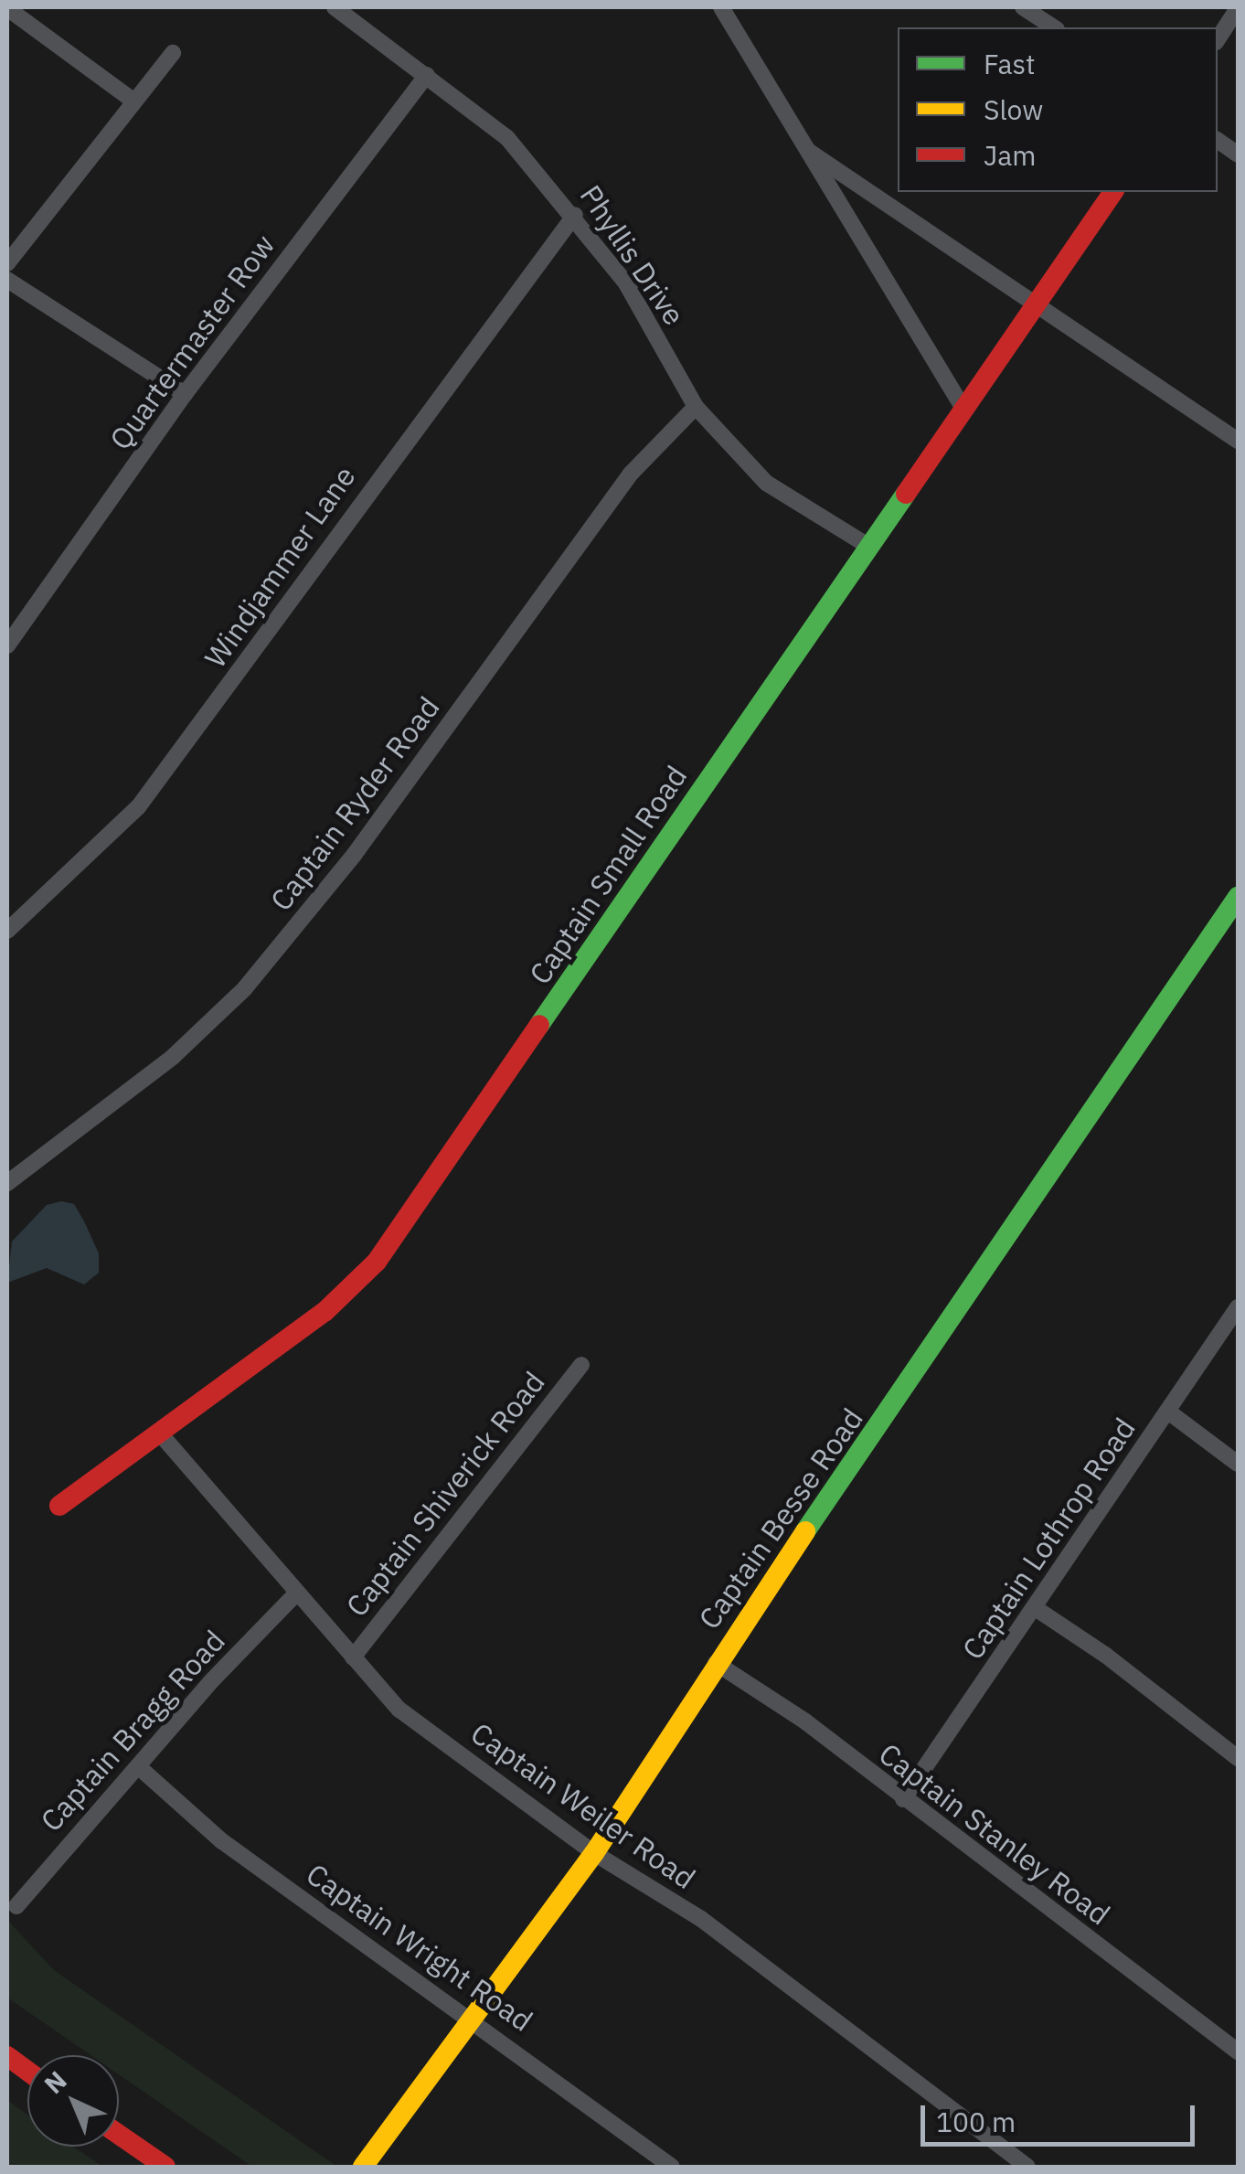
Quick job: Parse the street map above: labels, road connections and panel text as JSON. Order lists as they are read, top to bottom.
{
  "streets": {
    "street": [
      "Phyllis Drive",
      "Quartermaster Row",
      "Windjammer Lane",
      "Captain Ryder Road",
      "Captain Small Road",
      "Captain Shiverick Road",
      "Captain Besse Road",
      "Captain Lothrop Road",
      "Captain Bragg Road",
      "Captain Weiler Road",
      "Captain Stanley Road",
      "Captain Wright Road"
    ]
  },
  "crossings": [
    ["Phyllis Drive", "Quartermaster Row"],
    ["Phyllis Drive", "Windjammer Lane"],
    ["Phyllis Drive", "Captain Ryder Road"],
    ["Phyllis Drive", "Captain Small Road"],
    ["Captain Small Road", "Captain Weiler Road"],
    ["Captain Shiverick Road", "Captain Weiler Road"],
    ["Captain Besse Road", "Captain Weiler Road"],
    ["Captain Besse Road", "Captain Stanley Road"],
    ["Captain Besse Road", "Captain Wright Road"],
    ["Captain Lothrop Road", "Captain Stanley Road"],
    ["Captain Bragg Road", "Captain Weiler Road"],
    ["Captain Bragg Road", "Captain Wright Road"]
  ],
  "legend": ["Fast", "Slow", "Jam"],
  "scale_bar": "100 m",
  "north": "top left"
}
